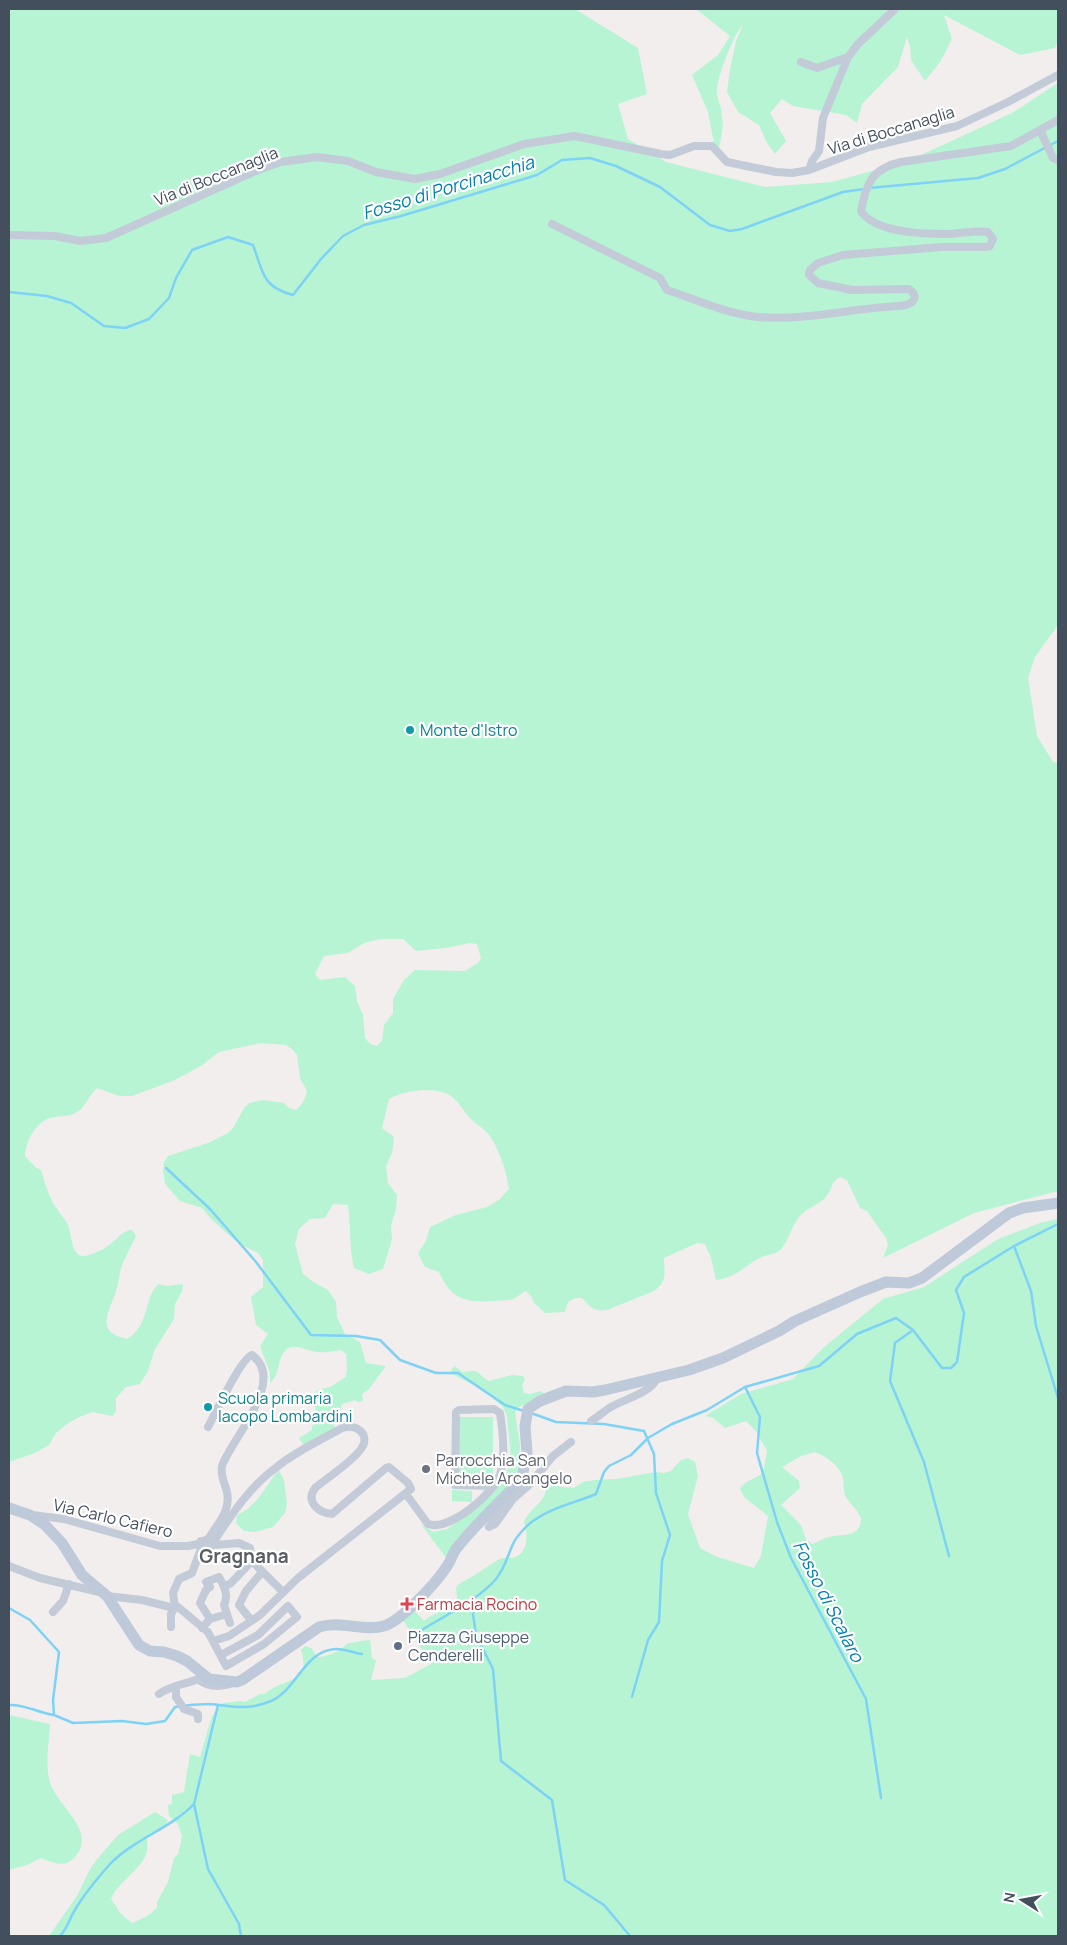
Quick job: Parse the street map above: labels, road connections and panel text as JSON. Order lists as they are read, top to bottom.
{
  "streets": {
    "street": ["Via di Boccanaglia", "Via Carlo Cafiero"]
  },
  "districts": ["Gragnana"],
  "water": ["Fosso di Porcinacchia", "Fosso di Scalaro"],
  "places": {
    "other": [
      "Monte d'Istro",
      "Scuola primaria Iacopo Lombardini",
      "Parrocchia San Michele Arcangelo",
      "Piazza Giuseppe Cenderelli"
    ],
    "health": ["Farmacia Rocino"]
  },
  "north": "left"
}
